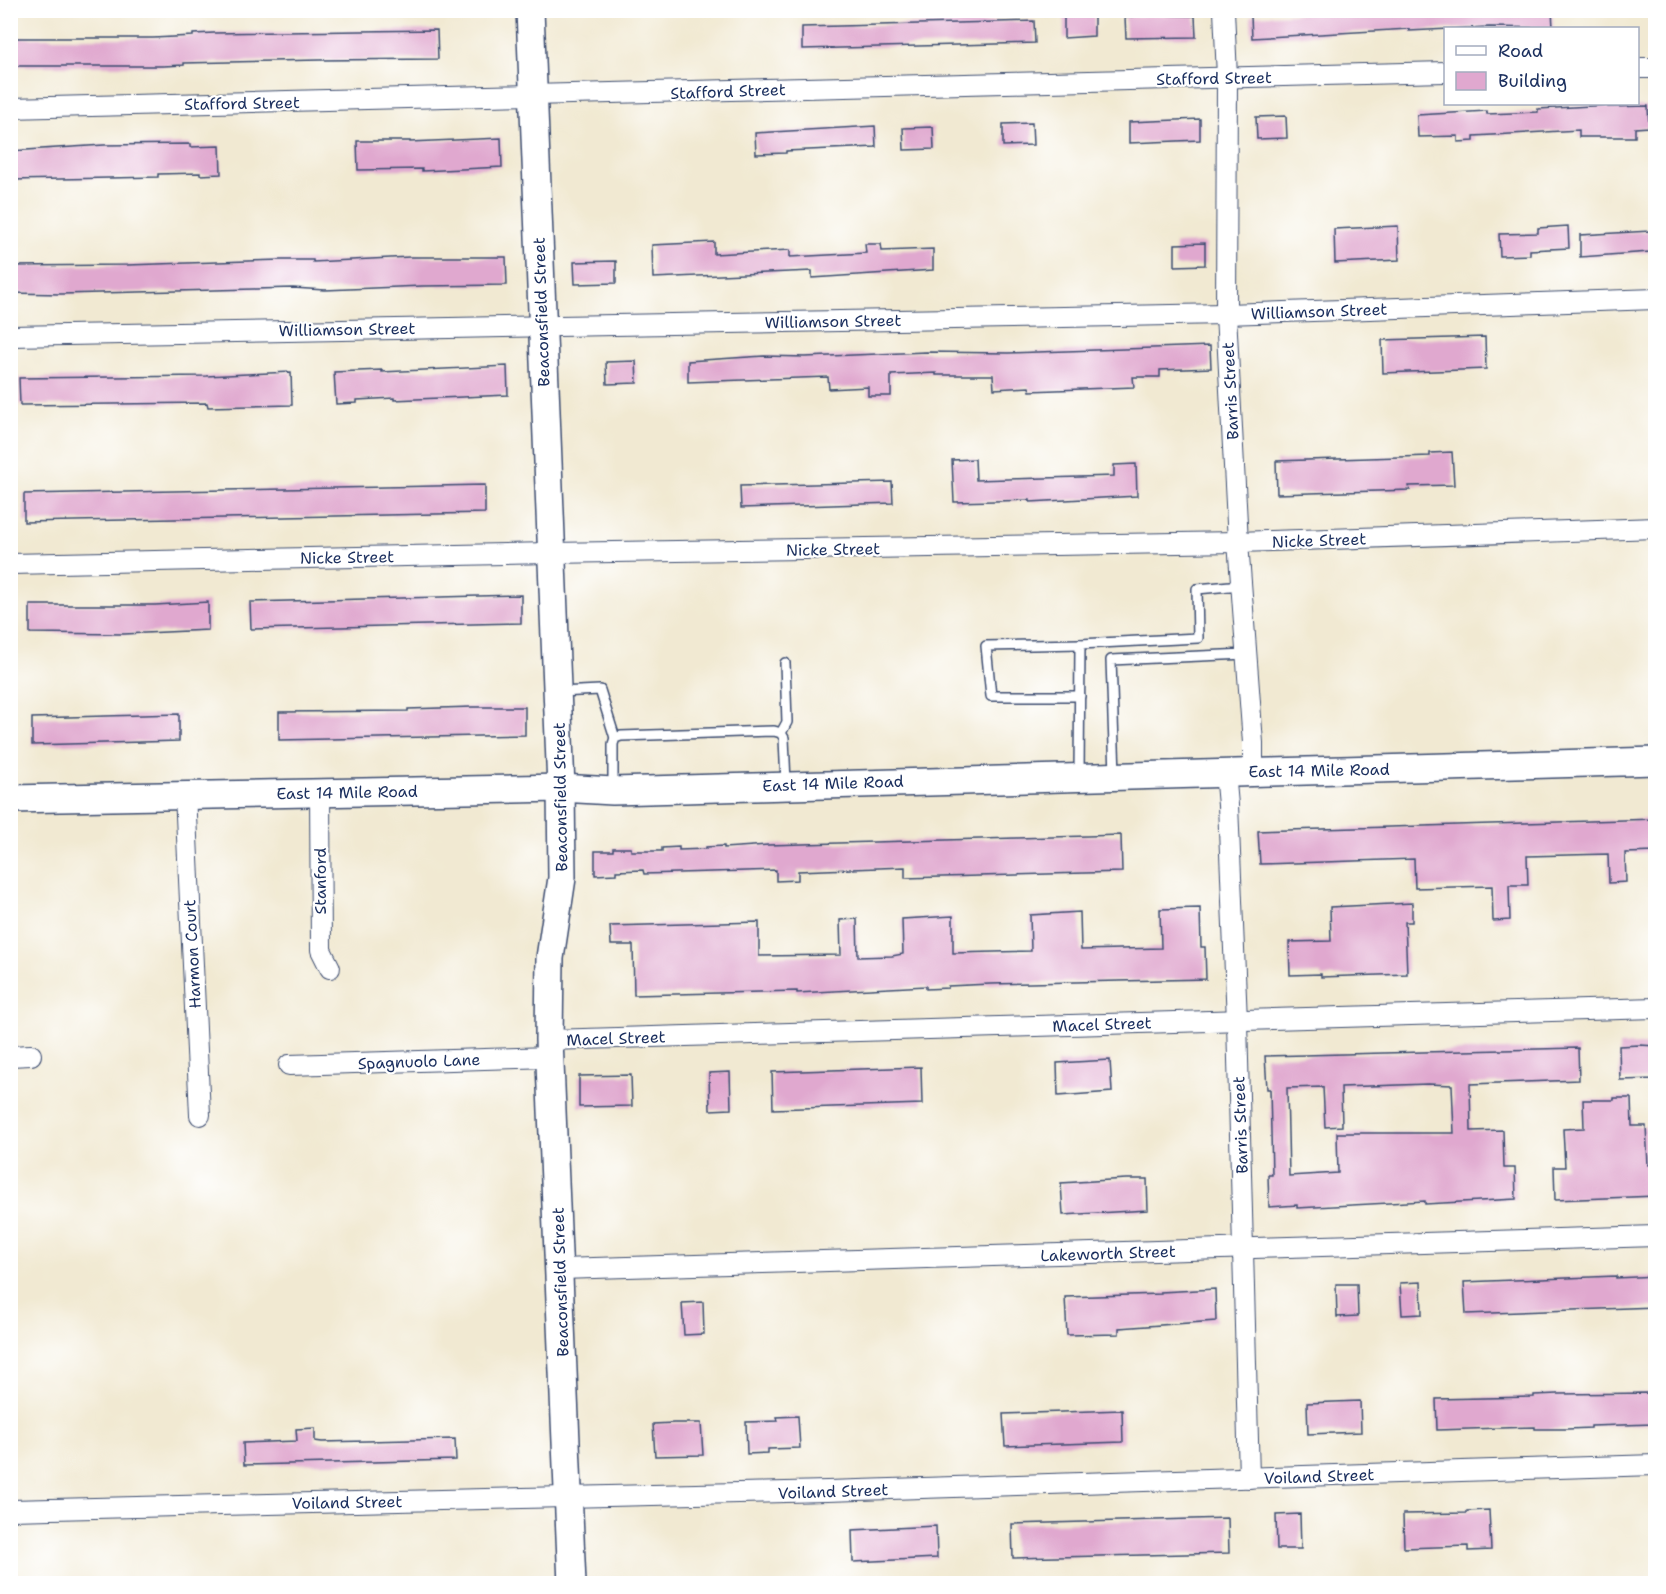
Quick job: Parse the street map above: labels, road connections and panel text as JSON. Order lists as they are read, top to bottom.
{
  "streets": {
    "main road": ["Beaconsfield Street", "East 14 Mile Road"],
    "street": [
      "Stafford Street",
      "Williamson Street",
      "Barris Street",
      "Nicke Street",
      "Stanford",
      "Harmon Court",
      "Macel Street",
      "Spagnuolo Lane",
      "Lakeworth Street",
      "Voiland Street"
    ]
  },
  "crossings": [
    ["Stafford Street", "Beaconsfield Street"],
    ["Stafford Street", "Barris Street"],
    ["Williamson Street", "Beaconsfield Street"],
    ["Williamson Street", "Barris Street"],
    ["Beaconsfield Street", "Nicke Street"],
    ["Beaconsfield Street", "East 14 Mile Road"],
    ["Beaconsfield Street", "Macel Street"],
    ["Beaconsfield Street", "Spagnuolo Lane"],
    ["Beaconsfield Street", "Lakeworth Street"],
    ["Beaconsfield Street", "Voiland Street"],
    ["Barris Street", "Nicke Street"],
    ["Barris Street", "East 14 Mile Road"],
    ["Barris Street", "Macel Street"],
    ["Barris Street", "Lakeworth Street"],
    ["Barris Street", "Voiland Street"],
    ["East 14 Mile Road", "Stanford"],
    ["East 14 Mile Road", "Harmon Court"],
    ["Macel Street", "Spagnuolo Lane"]
  ],
  "legend": ["Road", "Building"]
}
